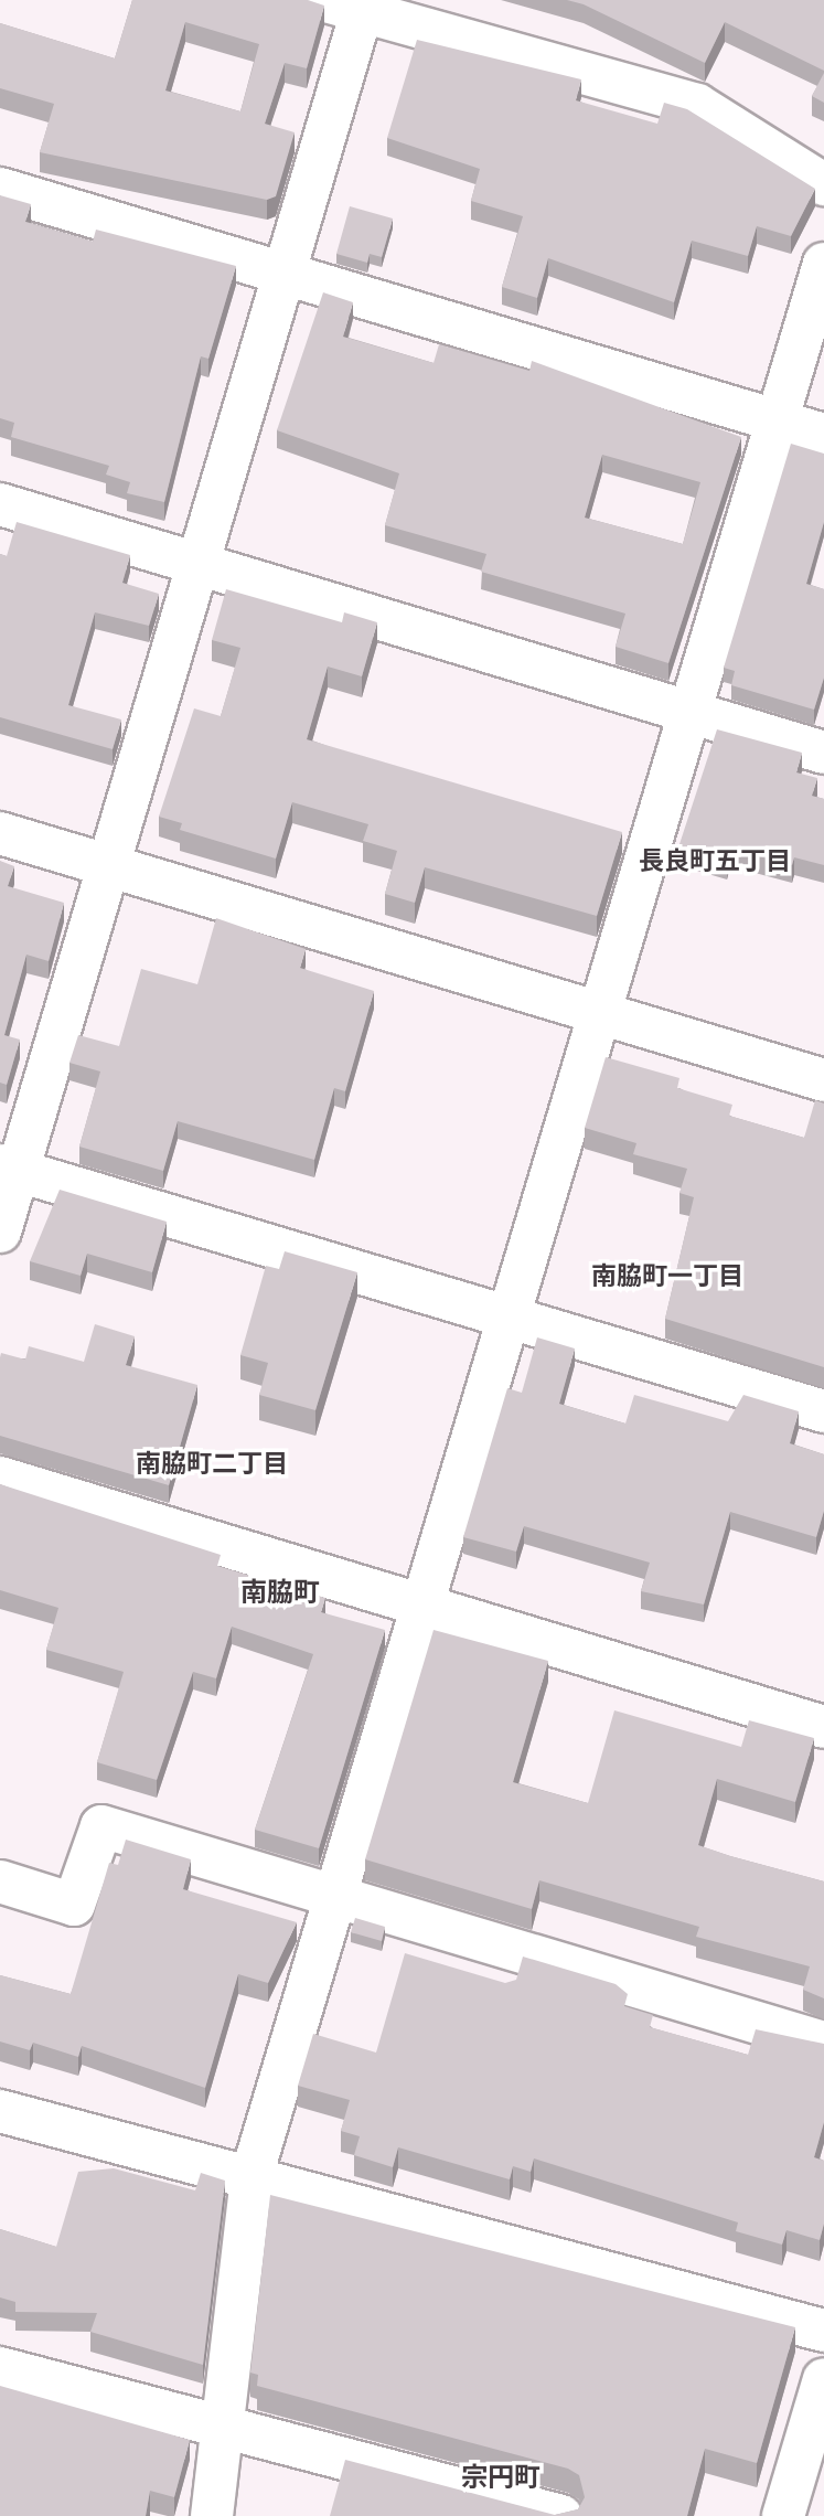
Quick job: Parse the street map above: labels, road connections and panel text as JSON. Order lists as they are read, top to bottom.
{
  "districts": [
    "長良町五丁目",
    "南脇町一丁目",
    "南脇町二丁目",
    "南脇町",
    "宗円町"
  ]
}
